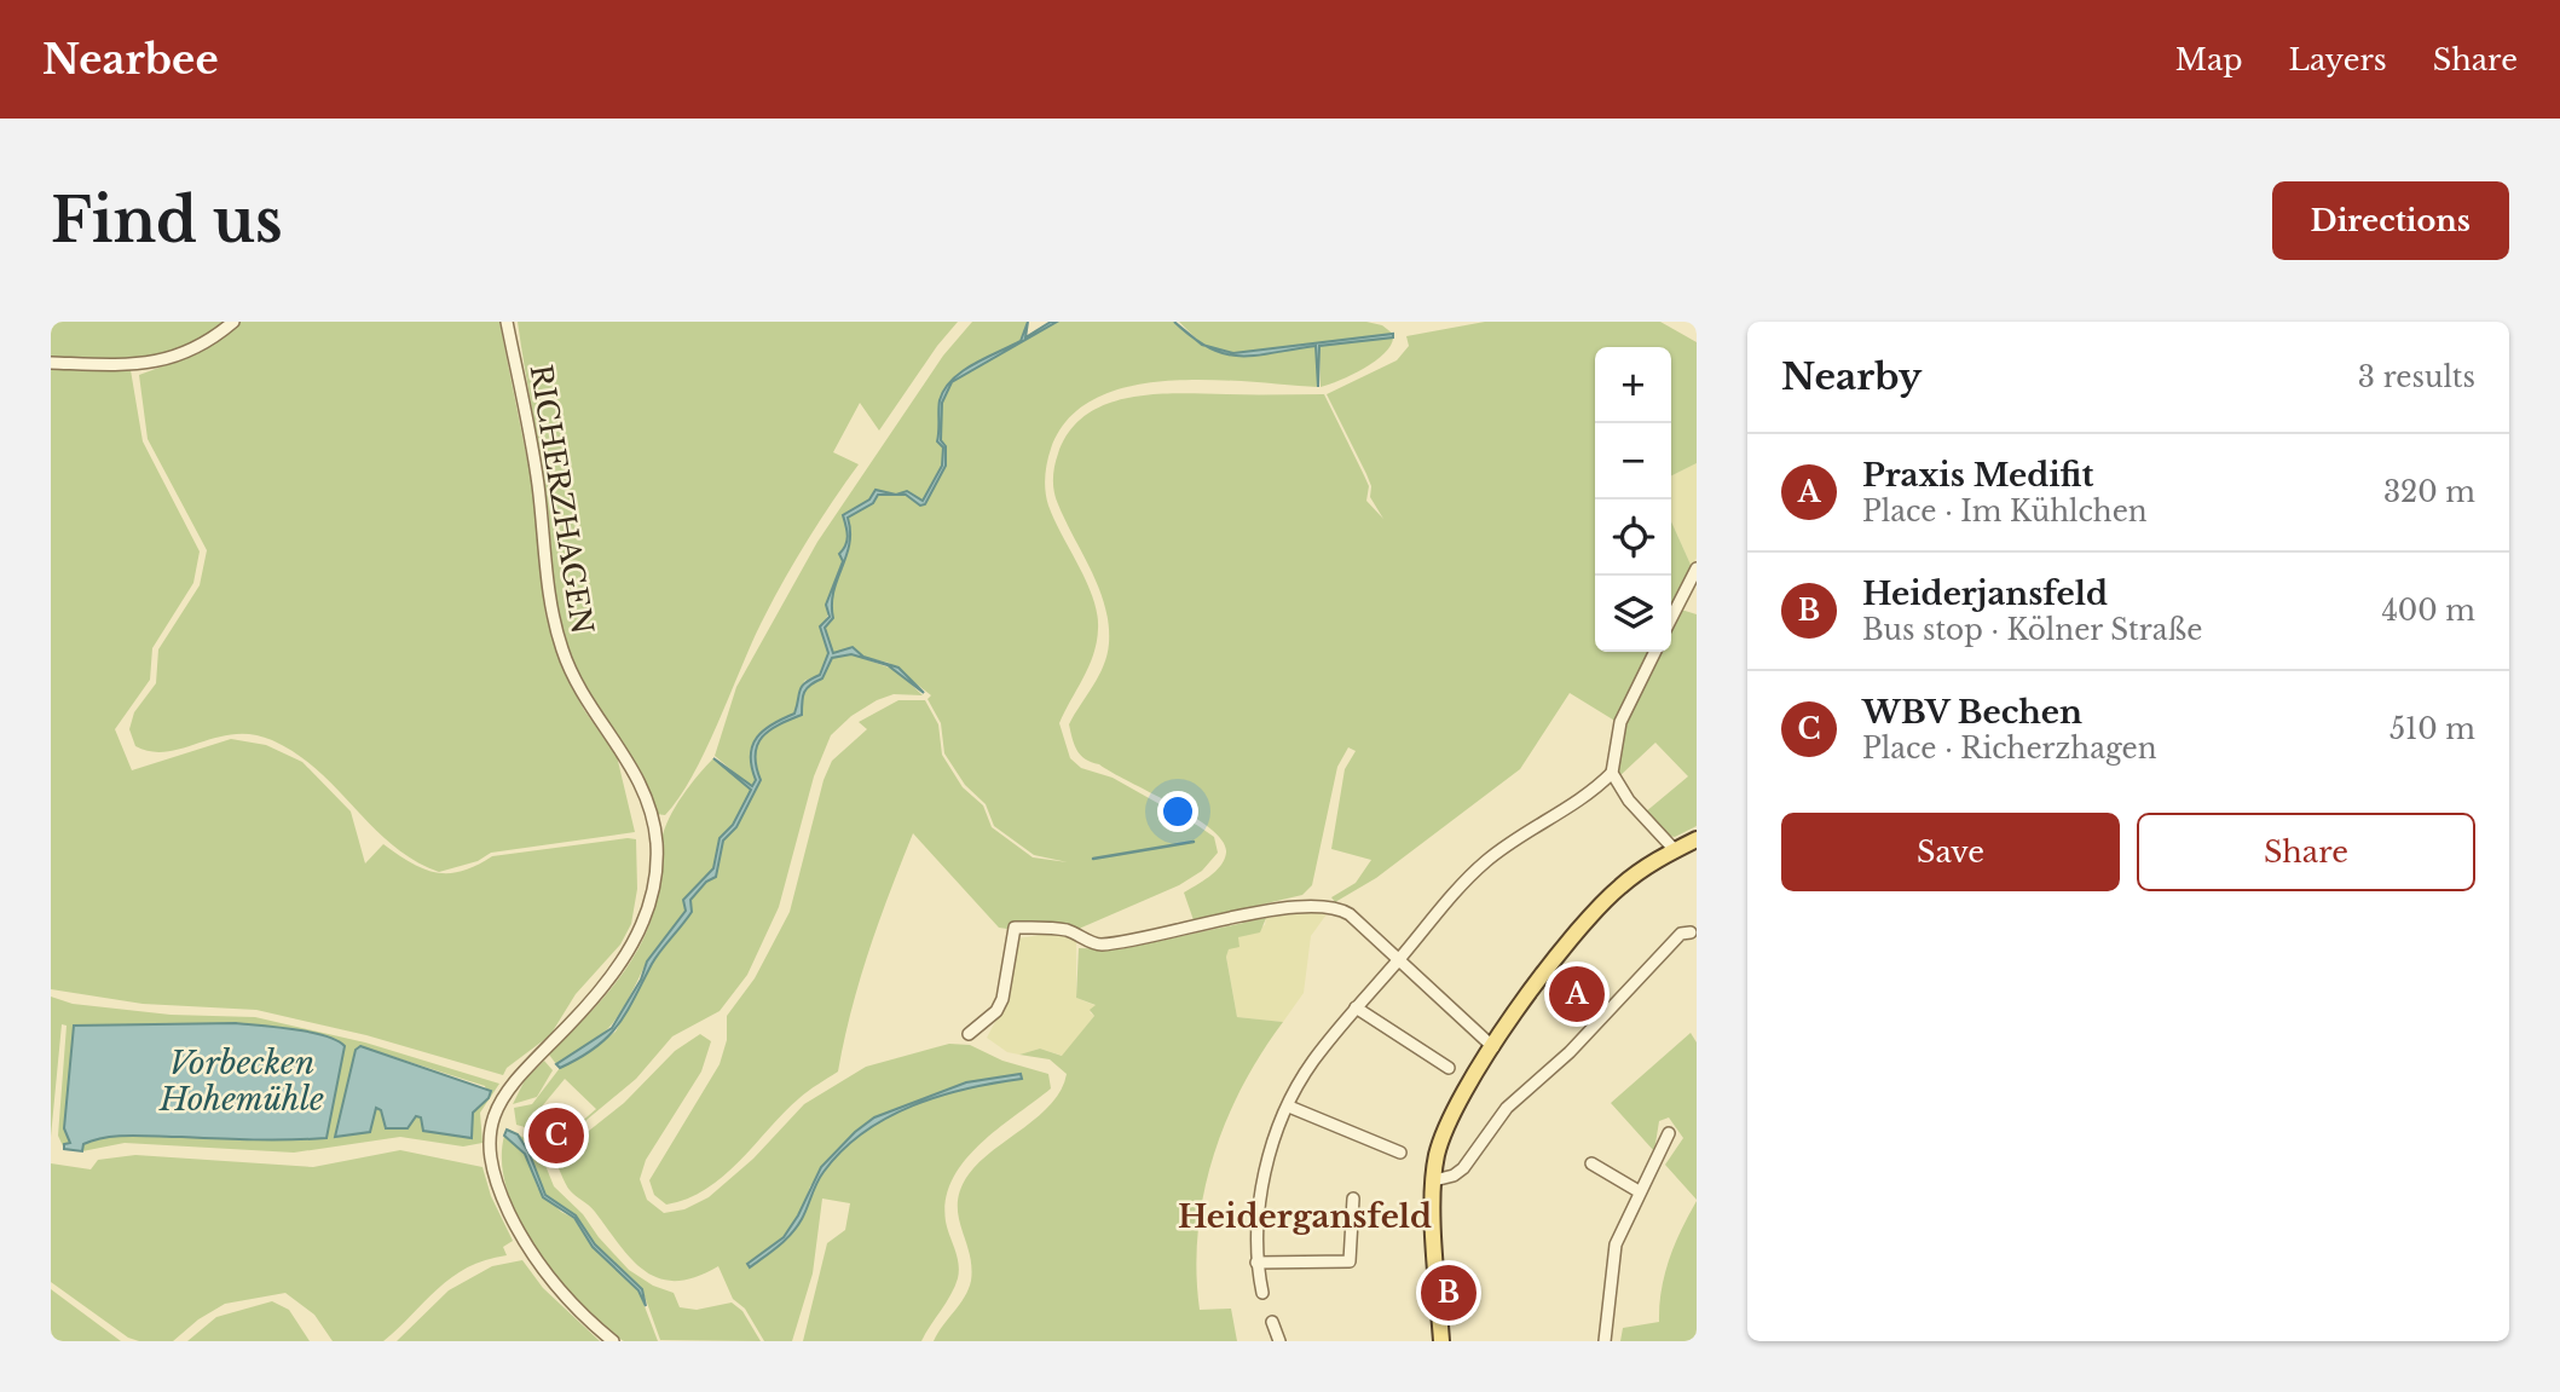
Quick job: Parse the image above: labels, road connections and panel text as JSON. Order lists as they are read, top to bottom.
{
  "streets": {
    "street": ["RICHERZHAGEN"]
  },
  "districts": ["Heidergansfeld"],
  "water": ["Vorbecken Hohemühle"],
  "page": {
    "header": "Nearbee",
    "nav": ["Map", "Layers", "Share"],
    "buttons": [
      "Directions",
      ["Save", "Share"]
    ],
    "title": "Find us",
    "heading": ["Nearby", "3 results"],
    "map_buttons": ["+", "−"],
    "list": [
      {
        "mark": "A",
        "name": "Praxis Medifit",
        "note": "Place · Im Kühlchen",
        "value": "320 m"
      },
      {
        "mark": "B",
        "name": "Heiderjansfeld",
        "note": "Bus stop · Kölner Straße",
        "value": "400 m"
      },
      {
        "mark": "C",
        "name": "WBV Bechen",
        "note": "Place · Richerzhagen",
        "value": "510 m"
      }
    ],
    "pins": ["A", "C", "B"]
  }
}
